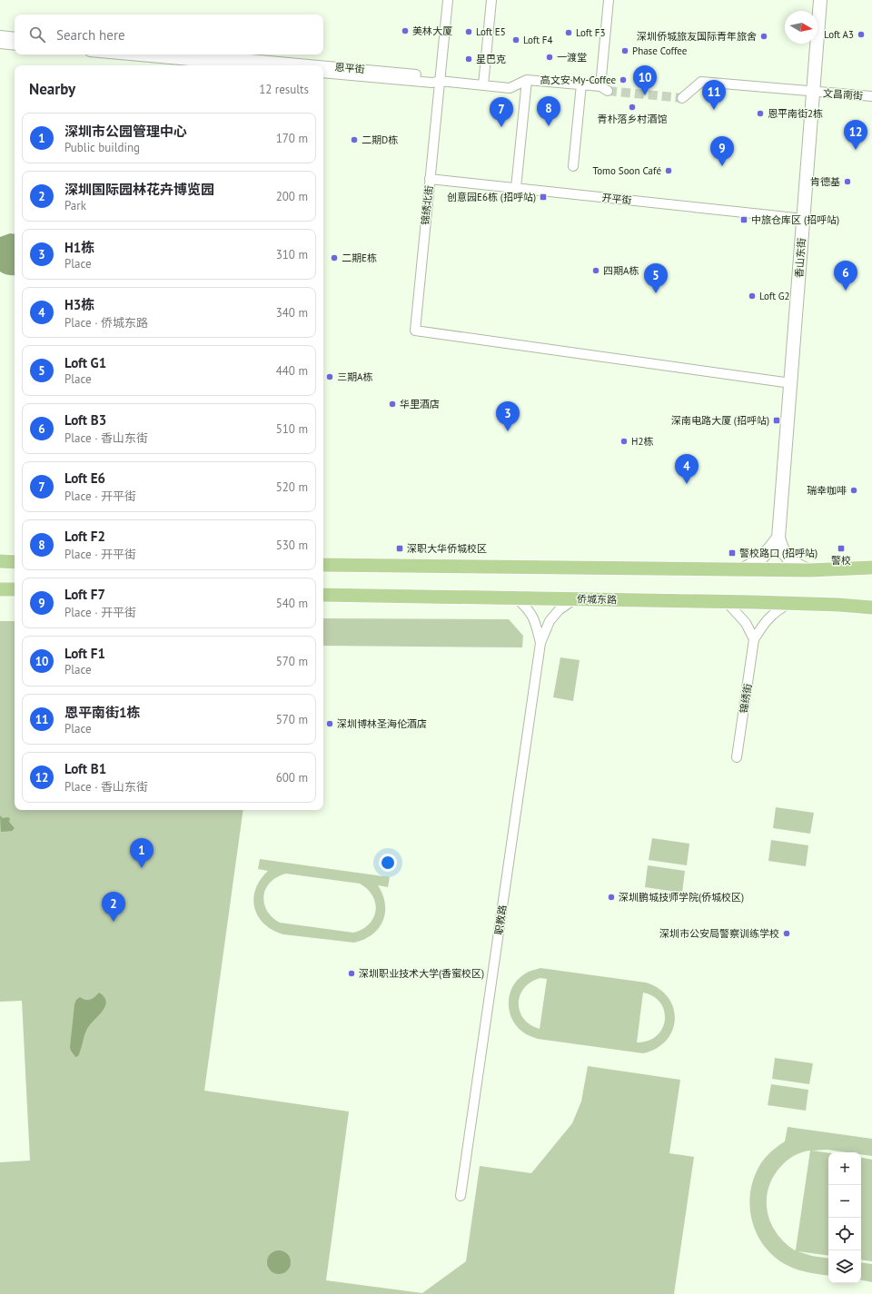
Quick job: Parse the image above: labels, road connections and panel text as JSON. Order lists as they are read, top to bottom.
{
  "streets": {
    "main road": ["侨城东路"],
    "street": [
      "恩平街",
      "文昌南街",
      "开平街",
      "锦绣北街",
      "香山东街",
      "锦绣街",
      "职教路"
    ]
  },
  "crossings": [
    ["恩平街", "锦绣北街"],
    ["文昌南街", "香山东街"],
    ["开平街", "锦绣北街"],
    ["开平街", "香山东街"],
    ["锦绣北街", "香山东街"],
    ["侨城东路", "锦绣街"],
    ["侨城东路", "职教路"]
  ],
  "places": {
    "other": [
      "美林大厦",
      "Loft E5",
      "Loft F3",
      "Loft A3",
      "深圳侨城旅友国际青年旅舍",
      "Loft F4",
      "Phase Coffee",
      "一渡堂",
      "星巴克",
      "高文安·My-Coffee",
      "青朴落乡村酒馆",
      "恩平南街2栋",
      "二期D栋",
      "Tomo Soon Café",
      "肯德基",
      "二期E栋",
      "四期A栋",
      "Loft G2",
      "三期A栋",
      "华里酒店",
      "H2栋",
      "瑞幸咖啡",
      "深圳博林圣海伦酒店",
      "深圳鹏城技师学院(侨城校区)",
      "深圳市公安局警察训练学校",
      "深圳职业技术大学(香蜜校区)"
    ],
    "transit": [
      "创意园E6栋 (招呼站)",
      "中旅仓库区 (招呼站)",
      "深南电路大厦 (招呼站)",
      "深职大华侨城校区",
      "警校",
      "警校路口 (招呼站)"
    ]
  },
  "north": "right",
  "page": {
    "search": "Search here",
    "pins": [
      "10",
      "11",
      "8",
      "7",
      "12",
      "9",
      "6",
      "5",
      "3",
      "4",
      "1",
      "2"
    ],
    "heading": ["Nearby", "12 results"],
    "list": [
      {
        "mark": "1",
        "name": "深圳市公园管理中心",
        "note": "Public building",
        "value": "170 m"
      },
      {
        "mark": "2",
        "name": "深圳国际园林花卉博览园",
        "note": "Park",
        "value": "200 m"
      },
      {
        "mark": "3",
        "name": "H1栋",
        "note": "Place",
        "value": "310 m"
      },
      {
        "mark": "4",
        "name": "H3栋",
        "note": "Place · 侨城东路",
        "value": "340 m"
      },
      {
        "mark": "5",
        "name": "Loft G1",
        "note": "Place",
        "value": "440 m"
      },
      {
        "mark": "6",
        "name": "Loft B3",
        "note": "Place · 香山东街",
        "value": "510 m"
      },
      {
        "mark": "7",
        "name": "Loft E6",
        "note": "Place · 开平街",
        "value": "520 m"
      },
      {
        "mark": "8",
        "name": "Loft F2",
        "note": "Place · 开平街",
        "value": "530 m"
      },
      {
        "mark": "9",
        "name": "Loft F7",
        "note": "Place · 开平街",
        "value": "540 m"
      },
      {
        "mark": "10",
        "name": "Loft F1",
        "note": "Place",
        "value": "570 m"
      },
      {
        "mark": "11",
        "name": "恩平南街1栋",
        "note": "Place",
        "value": "570 m"
      },
      {
        "mark": "12",
        "name": "Loft B1",
        "note": "Place · 香山东街",
        "value": "600 m"
      }
    ],
    "map_buttons": ["+", "−"]
  }
}
